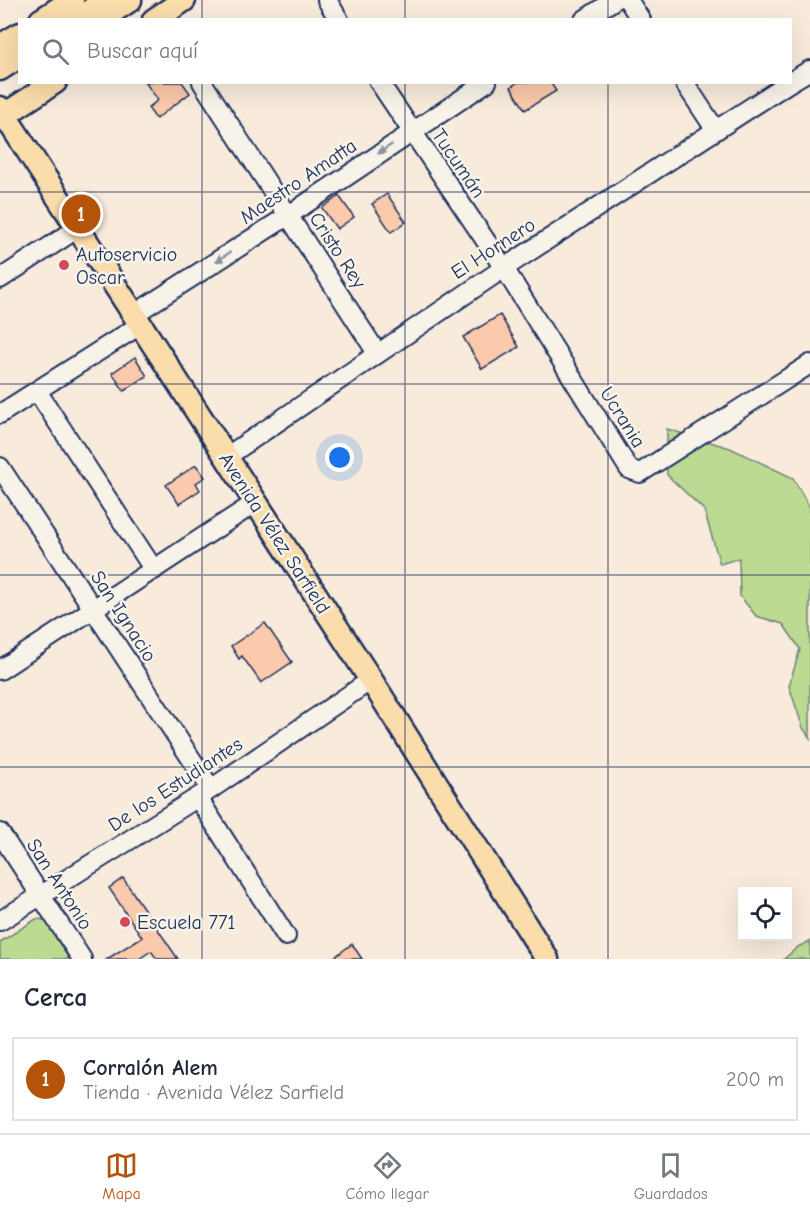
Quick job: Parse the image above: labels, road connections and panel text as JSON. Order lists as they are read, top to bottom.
{
  "streets": {
    "main road": ["Avenida Vélez Sarfield"],
    "street": [
      "Tucumán",
      "Maestro Amatta",
      "El Hornero",
      "Cristo Rey",
      "Ucrania",
      "San Ignacio",
      "De los Estudiantes",
      "San Antonio"
    ]
  },
  "crossings": [
    ["Tucumán", "Maestro Amatta"],
    ["Tucumán", "El Hornero"],
    ["Tucumán", "Ucrania"],
    ["Maestro Amatta", "Cristo Rey"],
    ["Maestro Amatta", "Avenida Vélez Sarfield"],
    ["El Hornero", "Cristo Rey"],
    ["El Hornero", "Ucrania"],
    ["El Hornero", "Avenida Vélez Sarfield"],
    ["Avenida Vélez Sarfield", "De los Estudiantes"],
    ["San Ignacio", "De los Estudiantes"],
    ["De los Estudiantes", "San Antonio"]
  ],
  "one_way": ["Maestro Amatta"],
  "places": ["Autoservicio Oscar", "Escuela 771"],
  "page": {
    "search": "Buscar aquí",
    "pins": "1",
    "heading": "Cerca",
    "list": [
      {
        "mark": "1",
        "name": "Corralón Alem",
        "note": "Tienda · Avenida Vélez Sarfield",
        "value": "200 m"
      }
    ],
    "nav": ["Mapa", "Cómo llegar", "Guardados"]
  }
}
